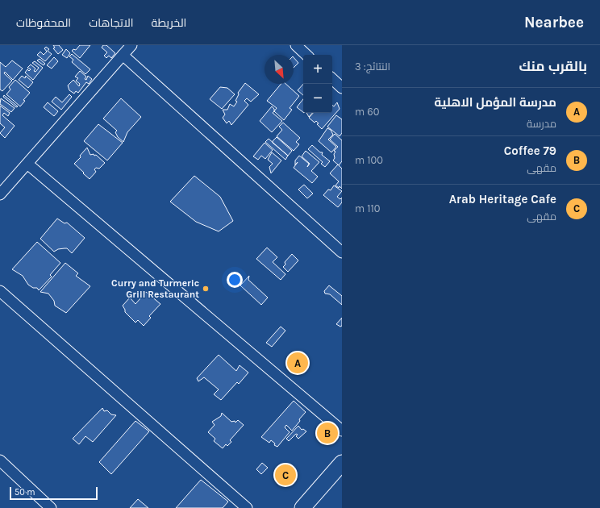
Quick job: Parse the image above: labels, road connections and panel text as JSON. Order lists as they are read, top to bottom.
{
  "places": ["Curry and Turmeric Grill Restaurant"],
  "scale_bar": "50 m",
  "north": "bottom right",
  "page": {
    "header": "Nearbee",
    "nav": ["الخريطة", "الاتجاهات", "المحفوظات"],
    "heading": ["بالقرب منك", "النتائج: 3"],
    "map_buttons": ["+", "−"],
    "list": [
      {
        "mark": "A",
        "name": "مدرسة المؤمل الاهلية",
        "note": "مدرسة",
        "value": "60 m"
      },
      {
        "mark": "B",
        "name": "Coffee 79",
        "note": "مقهى",
        "value": "100 m"
      },
      {
        "mark": "C",
        "name": "Arab Heritage Cafe",
        "note": "مقهى",
        "value": "110 m"
      }
    ],
    "pins": ["A", "B", "C"],
    "scale": "50 m"
  }
}
